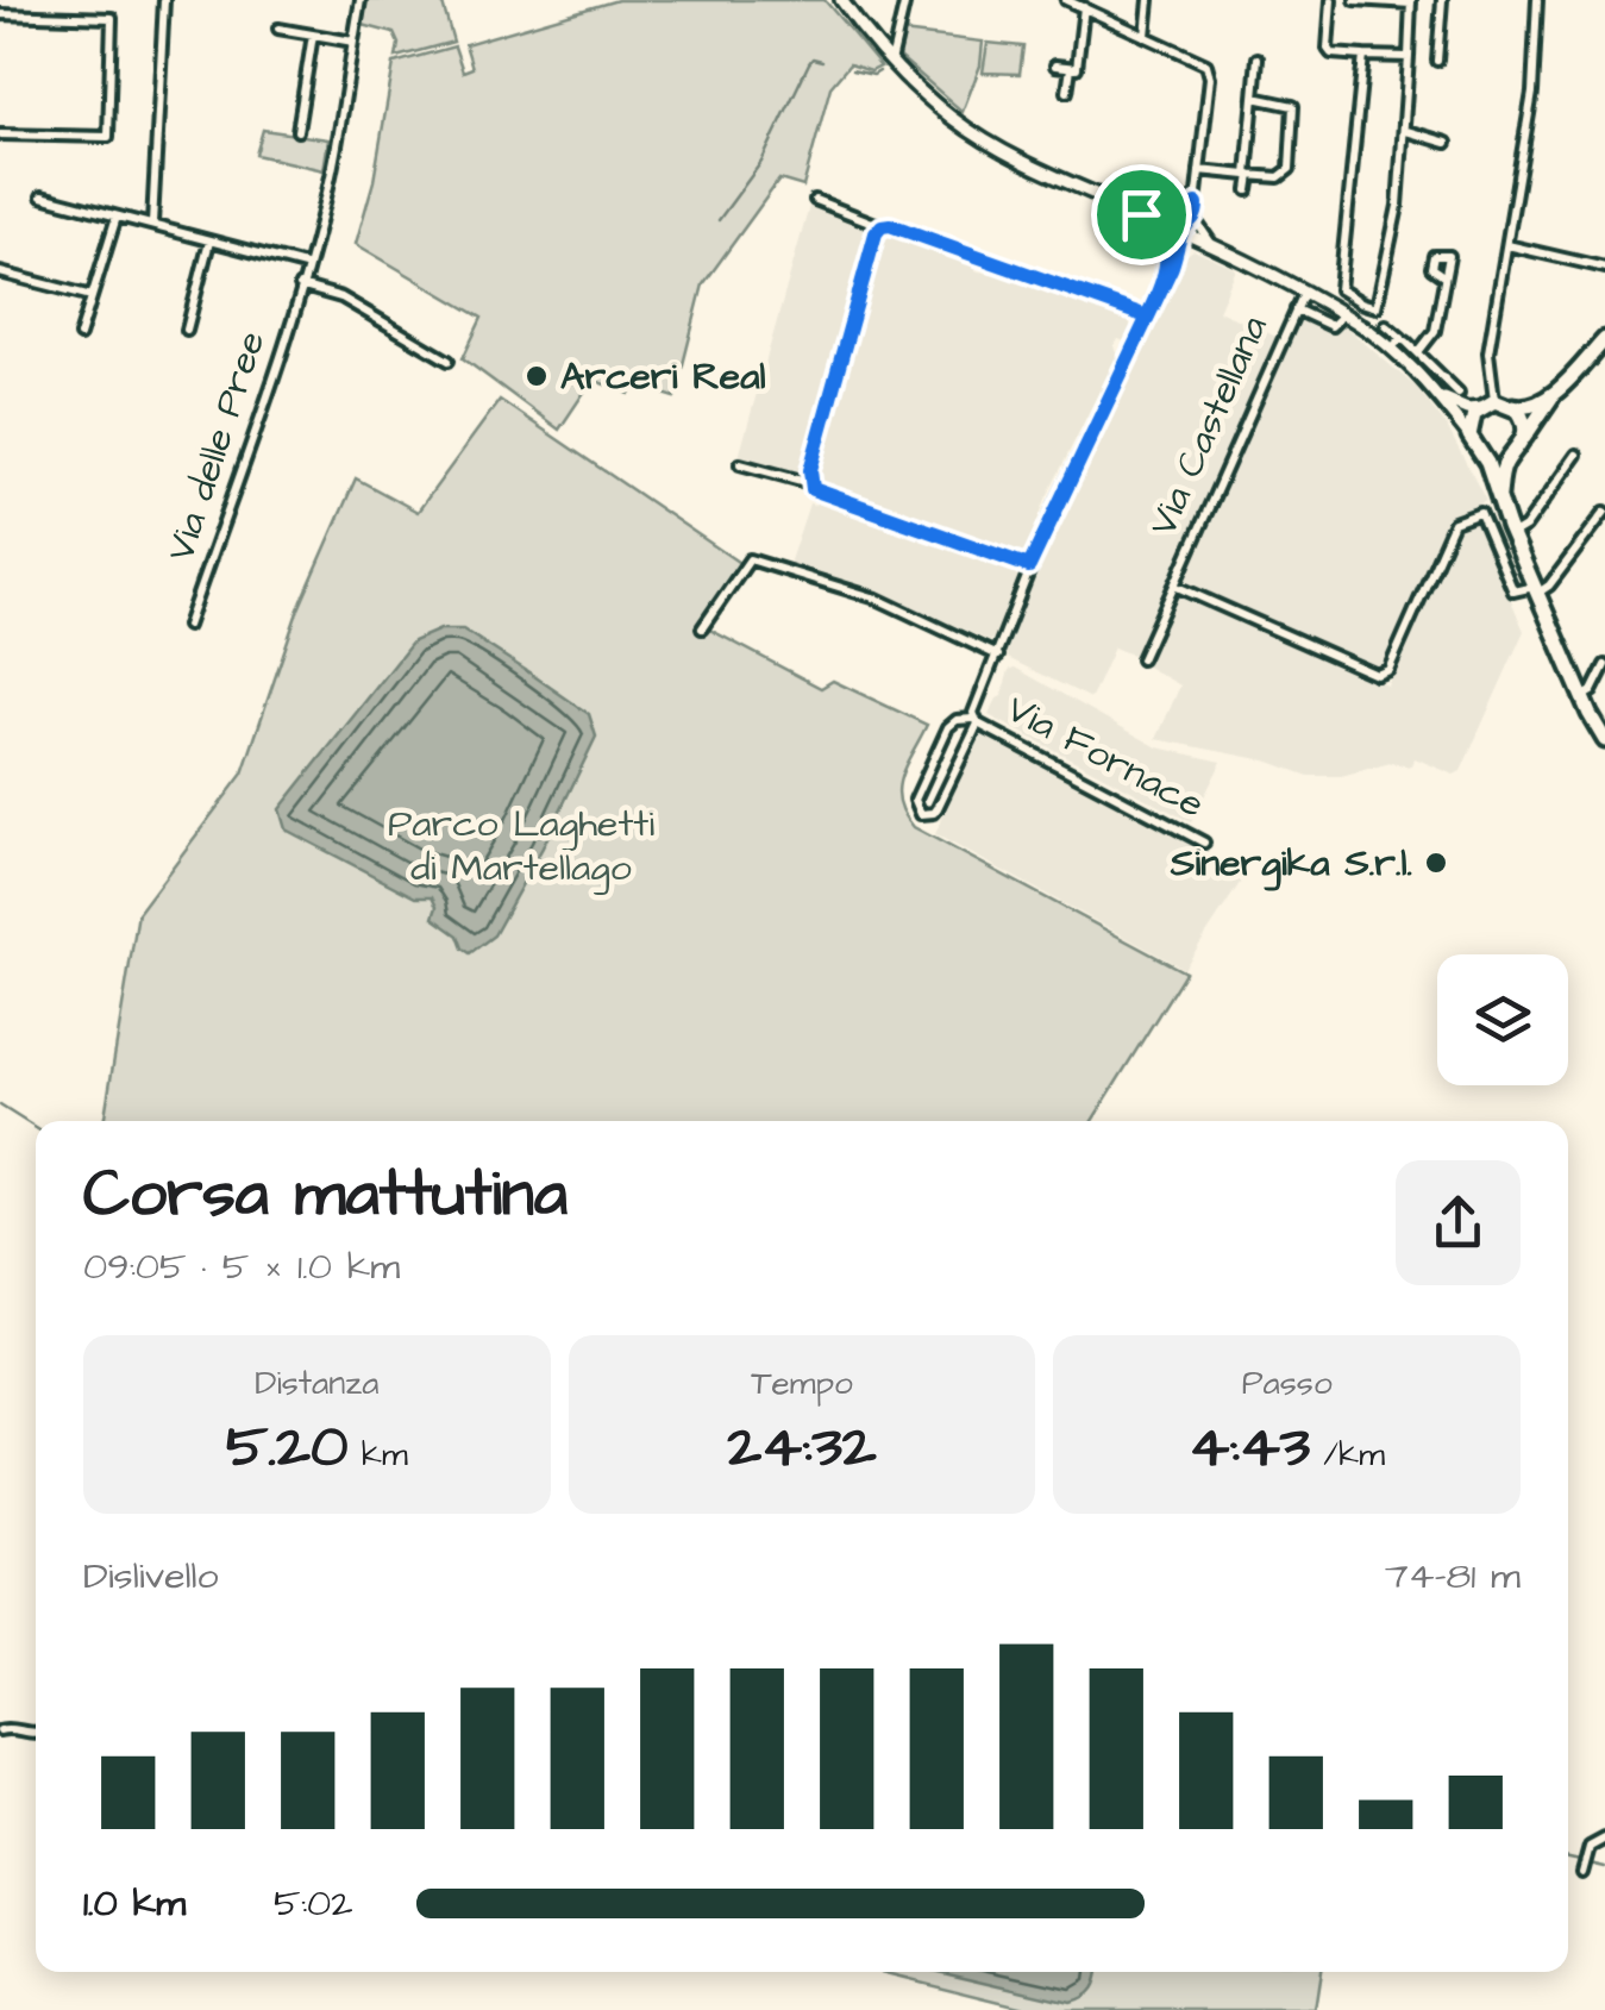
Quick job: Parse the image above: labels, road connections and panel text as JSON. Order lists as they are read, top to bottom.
{
  "streets": {
    "main road": ["Via Castellana"],
    "street": ["Via delle Pree", "Via Fornace"]
  },
  "crossings": [
    ["Via Castellana", "Via Fornace"]
  ],
  "parks": ["Parco Laghetti di Martellago"],
  "places": ["Arceri Real", "Sinergika S.r.l."],
  "page": {
    "heading": ["Corsa mattutina", "09:05 · 5 × 1.0 km"],
    "stats": [
      ["Distanza", "5.20 km"],
      ["Tempo", "24:32"],
      ["Passo", "4:43 /km"]
    ],
    "chart": ["Dislivello", "74–81 m"],
    "list": [
      {
        "name": "1.0 km",
        "note": "5:02"
      }
    ]
  }
}
